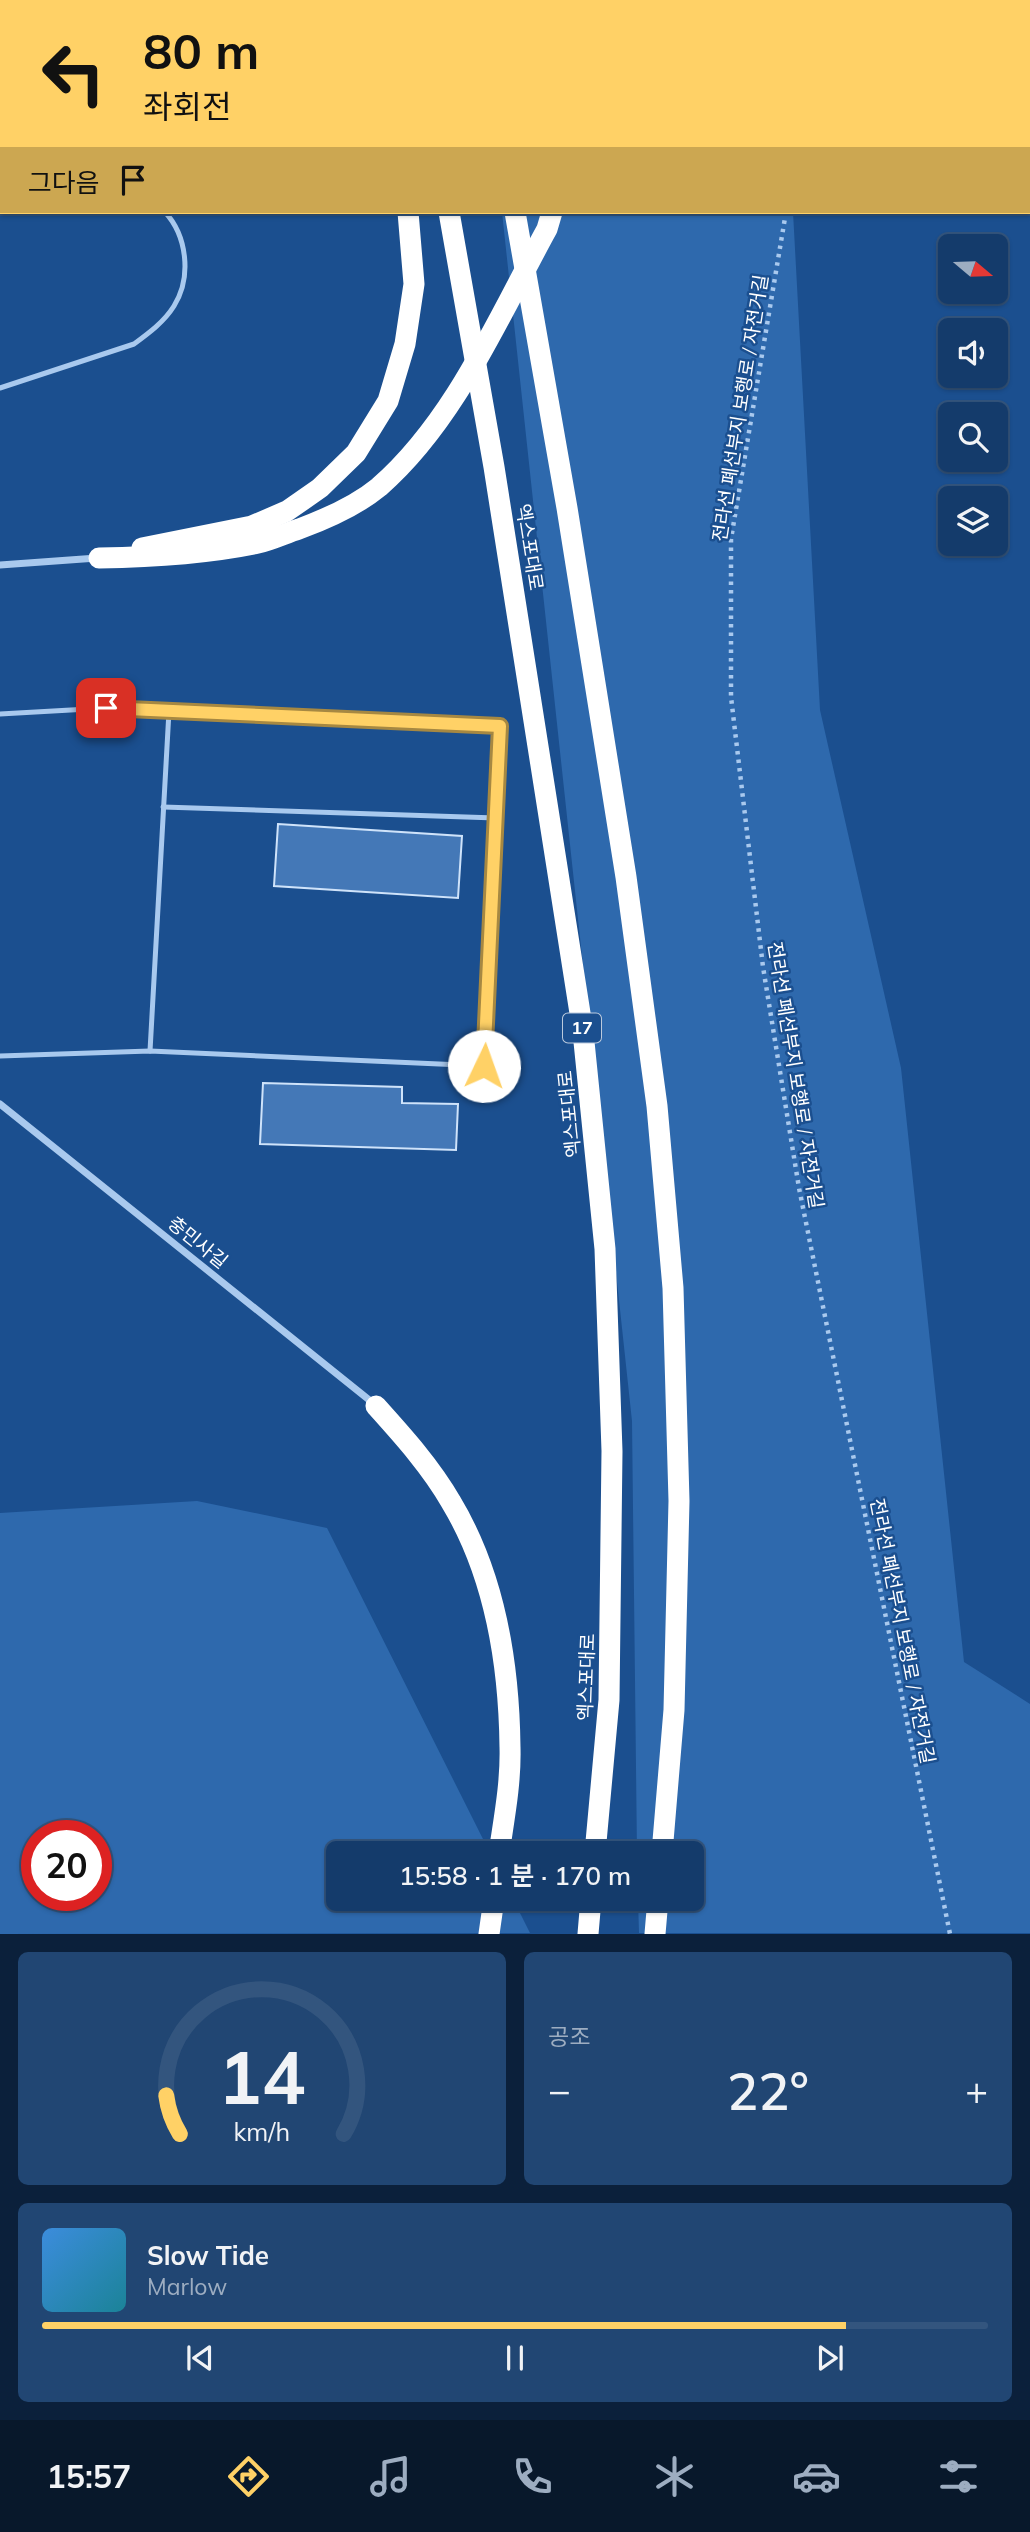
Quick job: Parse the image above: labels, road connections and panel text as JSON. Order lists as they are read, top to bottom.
{
  "streets": {
    "highway": ["엑스포대로", "17"],
    "street": ["충민사길"],
    "path": ["전라선 폐선부지 보행로 / 자전거길"]
  },
  "north": "right",
  "page": {
    "turn": ["80 m", "좌회전"],
    "then": "그다음",
    "limit": "20",
    "trip": "15:58 · 1 분 · 170 m",
    "tile": "공조",
    "heat": ["−", "22°", "+"],
    "song": ["Slow Tide", "Marlow"],
    "tabs": "15:57",
    "gauge": ["14", "km/h"]
  }
}
